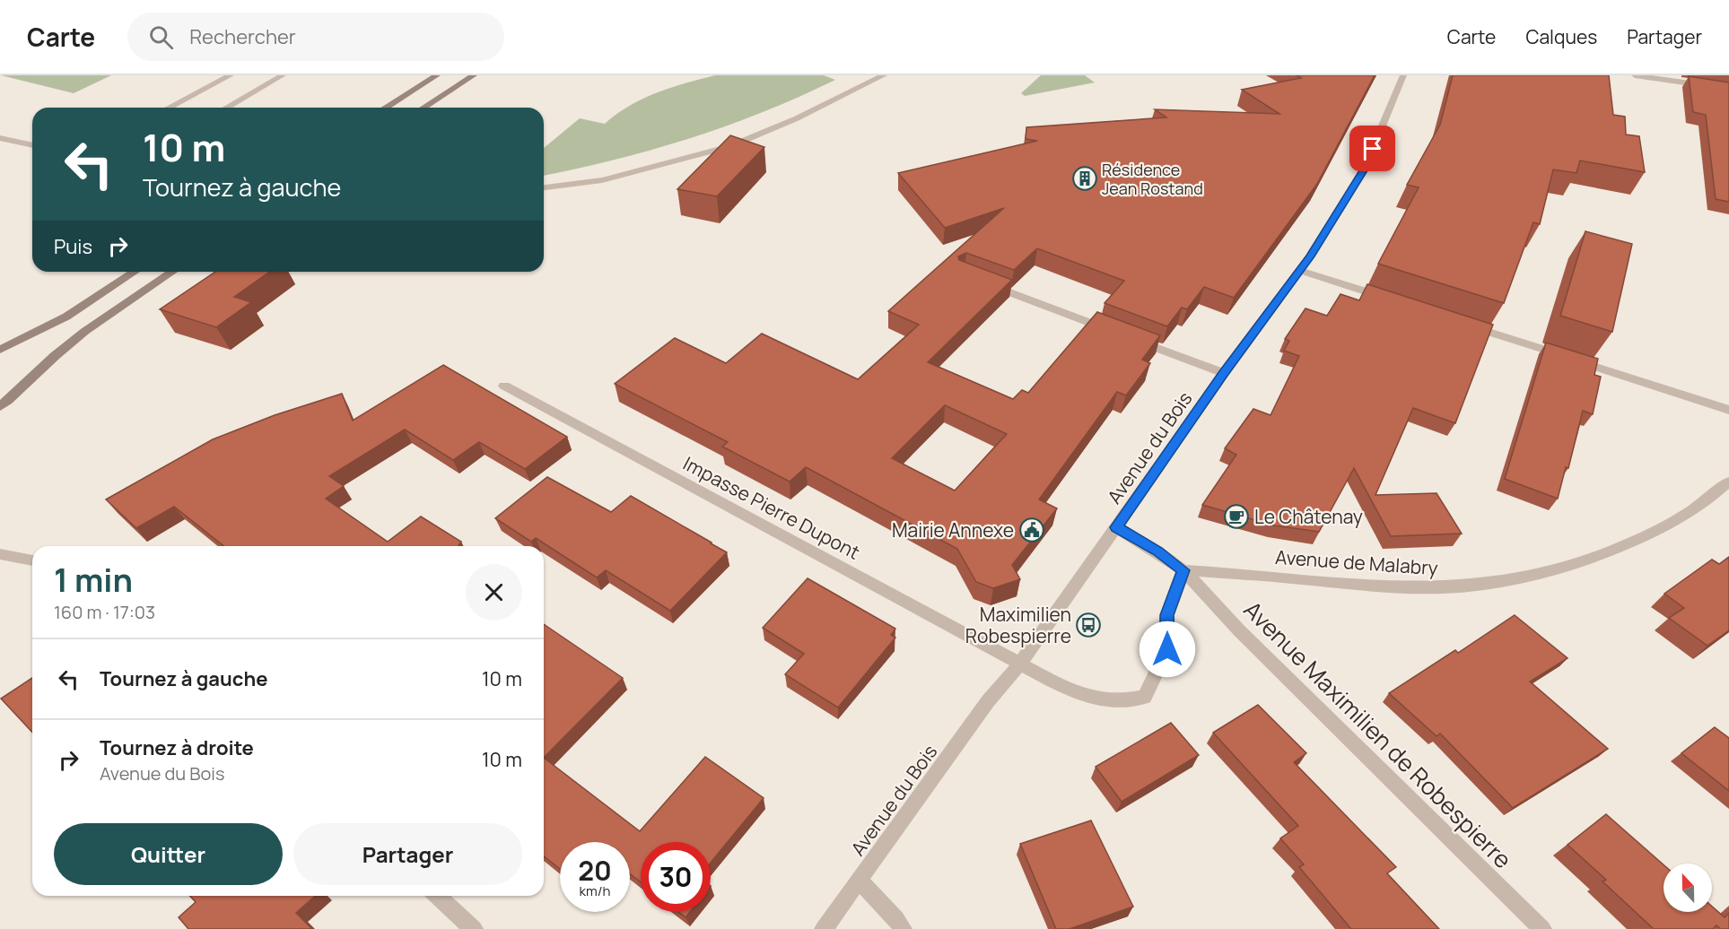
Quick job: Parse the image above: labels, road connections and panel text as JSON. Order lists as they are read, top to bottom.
{
  "streets": {
    "street": [
      "Avenue du Bois",
      "Impasse Pierre Dupont",
      "Avenue de Malabry",
      "Avenue Maximilien de Robespierre"
    ]
  },
  "crossings": [
    ["Avenue du Bois", "Impasse Pierre Dupont"],
    ["Avenue du Bois", "Avenue Maximilien de Robespierre"],
    ["Impasse Pierre Dupont", "Avenue de Malabry"],
    ["Impasse Pierre Dupont", "Avenue Maximilien de Robespierre"],
    ["Avenue de Malabry", "Avenue Maximilien de Robespierre"]
  ],
  "places": {
    "building": ["Résidence Jean Rostand"],
    "cafe": ["Le Châtenay"],
    "public building": ["Mairie Annexe"],
    "bus stop": ["Maximilien Robespierre"]
  },
  "north": "top",
  "page": {
    "header": "Carte",
    "search": "Rechercher",
    "nav": ["Carte", "Calques", "Partager"],
    "turn": ["10 m", "Tournez à gauche"],
    "then": "Puis",
    "heading": ["1 min", "160 m · 17:03"],
    "list": [
      {
        "name": "Tournez à gauche",
        "value": "10 m"
      },
      {
        "name": "Tournez à droite",
        "note": "Avenue du Bois",
        "value": "10 m"
      }
    ],
    "buttons": ["Quitter", "Partager"],
    "speed": "20 km/h",
    "limit": "30"
  }
}
